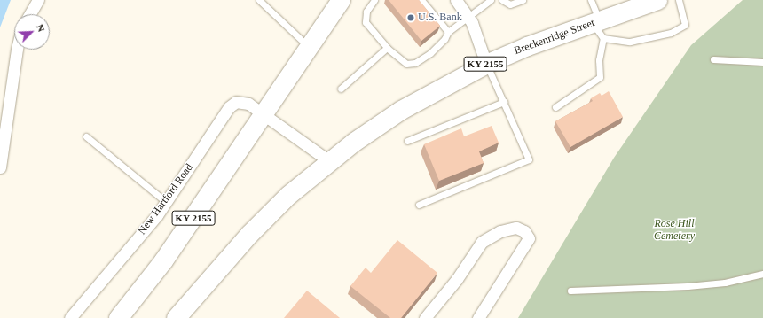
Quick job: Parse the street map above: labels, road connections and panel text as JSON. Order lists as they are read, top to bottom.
{
  "streets": {
    "main road": ["Breckenridge Street", "KY 2155"],
    "street": ["New Hartford Road"]
  },
  "crossings": [
    ["Breckenridge Street", "KY 2155"],
    ["KY 2155", "New Hartford Road"]
  ],
  "parks": ["Rose Hill Cemetery"],
  "places": ["U.S. Bank"],
  "north": "top right"
}
